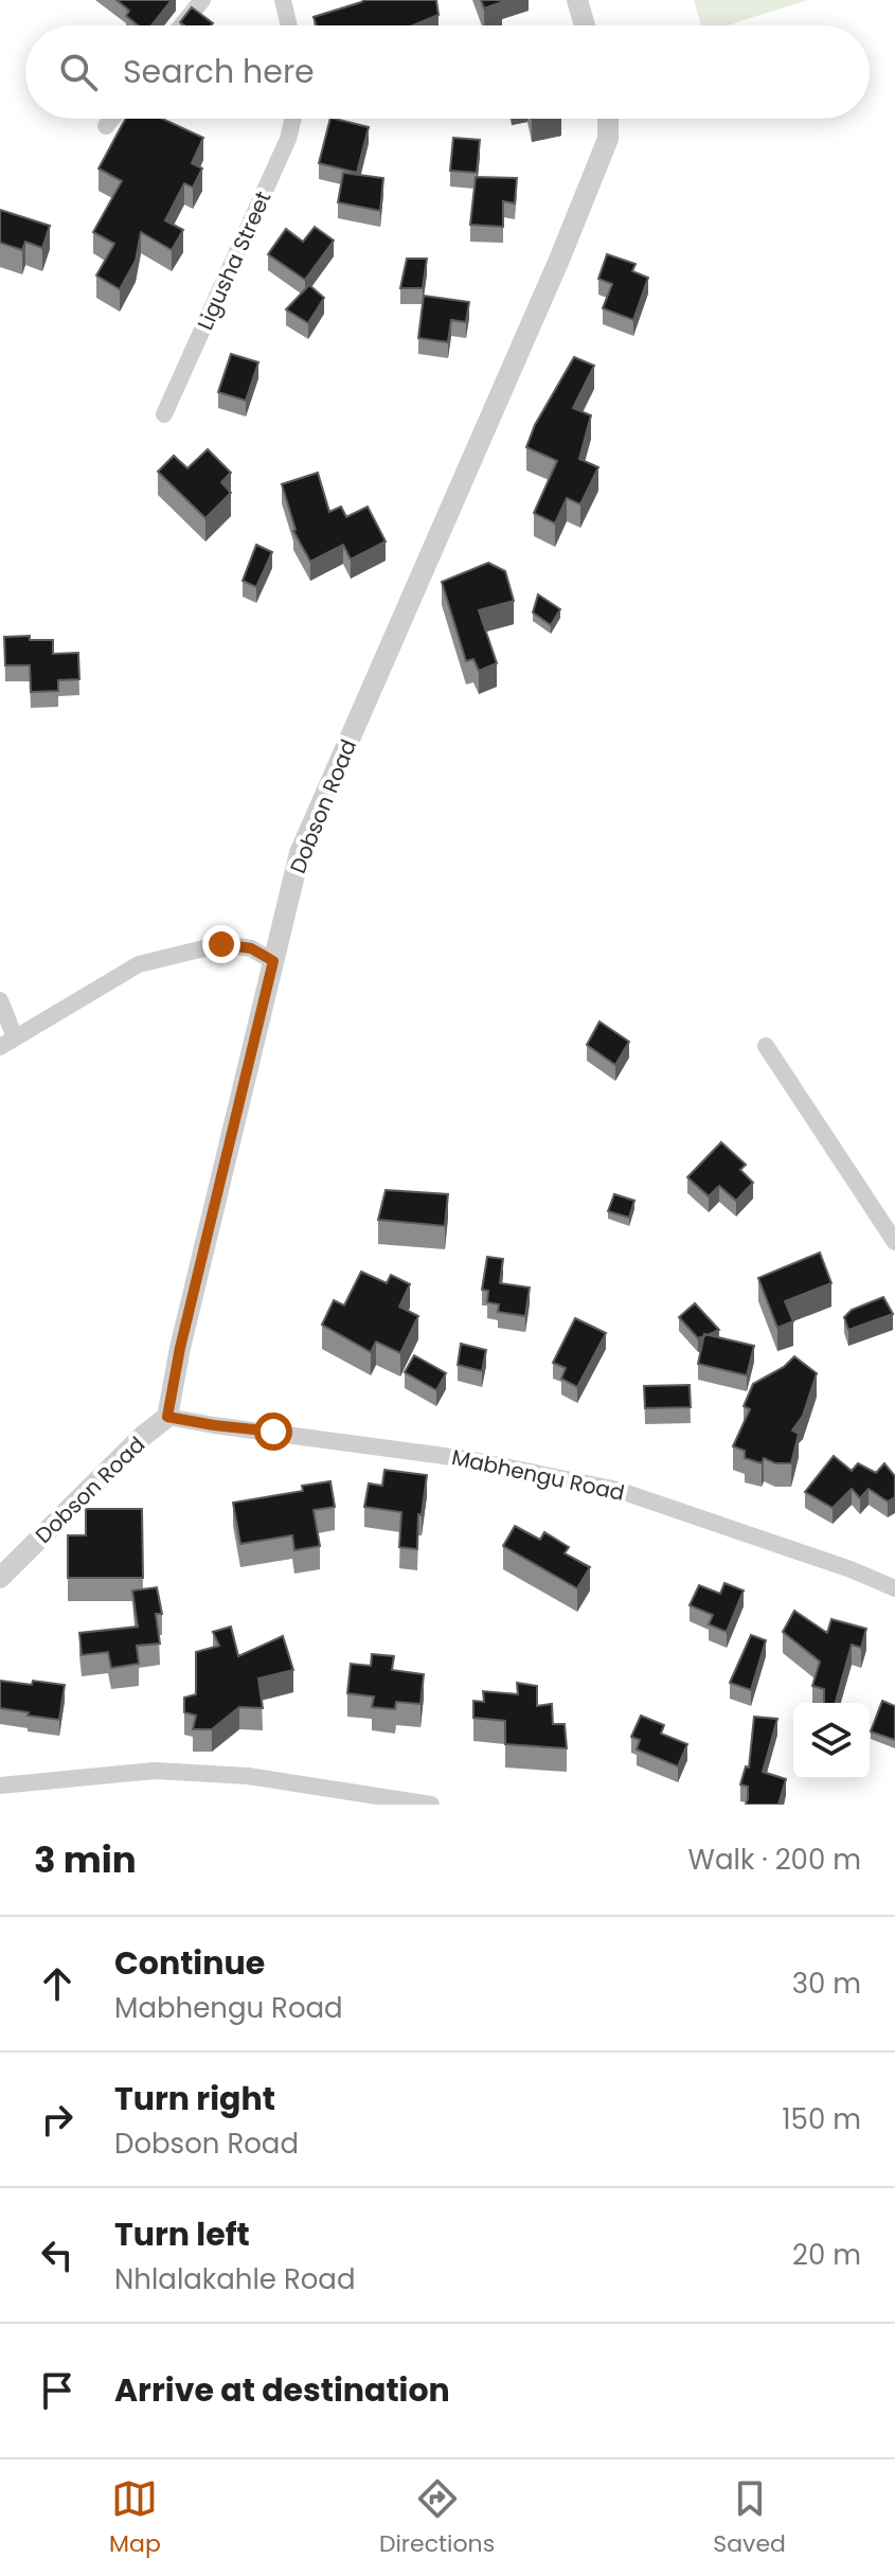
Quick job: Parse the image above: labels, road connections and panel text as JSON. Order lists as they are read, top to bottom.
{
  "streets": {
    "street": ["Ligusha Street", "Dobson Road", "Mabhengu Road"]
  },
  "crossings": [
    ["Dobson Road", "Mabhengu Road"]
  ],
  "page": {
    "search": "Search here",
    "heading": ["3 min", "Walk · 200 m"],
    "list": [
      ["Continue", "Mabhengu Road", "30 m"],
      ["Turn right", "Dobson Road", "150 m"],
      ["Turn left", "Nhlalakahle Road", "20 m"],
      "Arrive at destination"
    ],
    "nav": ["Map", "Directions", "Saved"]
  }
}
